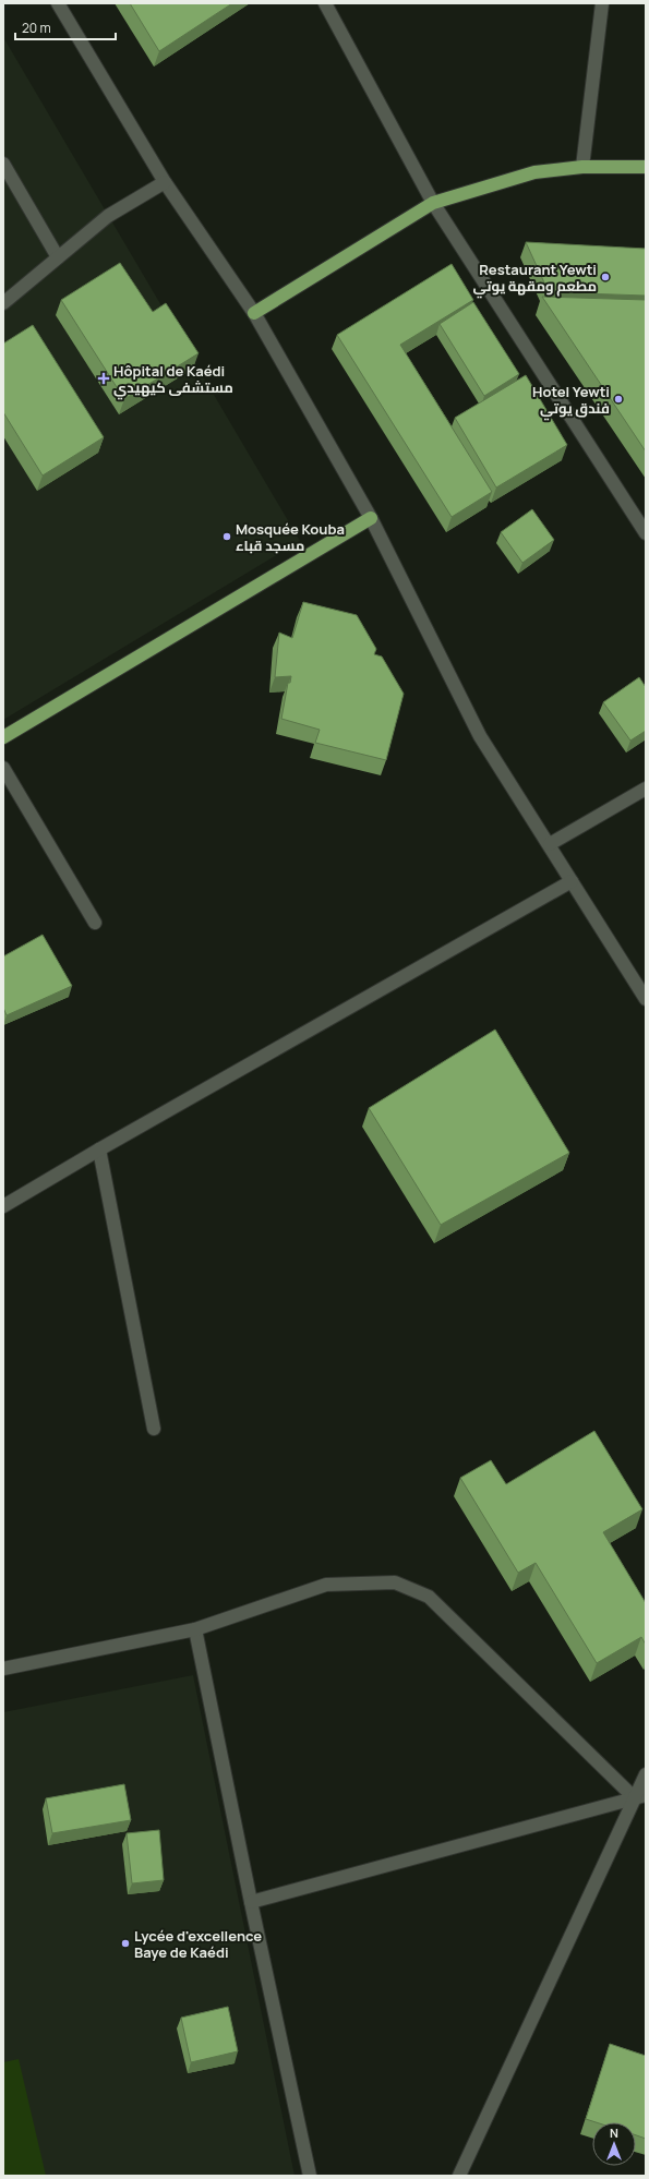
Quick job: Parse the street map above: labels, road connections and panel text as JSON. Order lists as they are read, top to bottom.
{
  "places": {
    "other": [
      "Restaurant Yewti مطعم ومقهة يوتي",
      "Hotel Yewti فندق يوتي",
      "Mosquée Kouba مسجد قباء",
      "Lycée d'excellence Baye de Kaédi"
    ],
    "health": ["Hôpital de Kaédi مستشفى كيهيدي"]
  },
  "scale_bar": "20 m",
  "north": "top"
}
